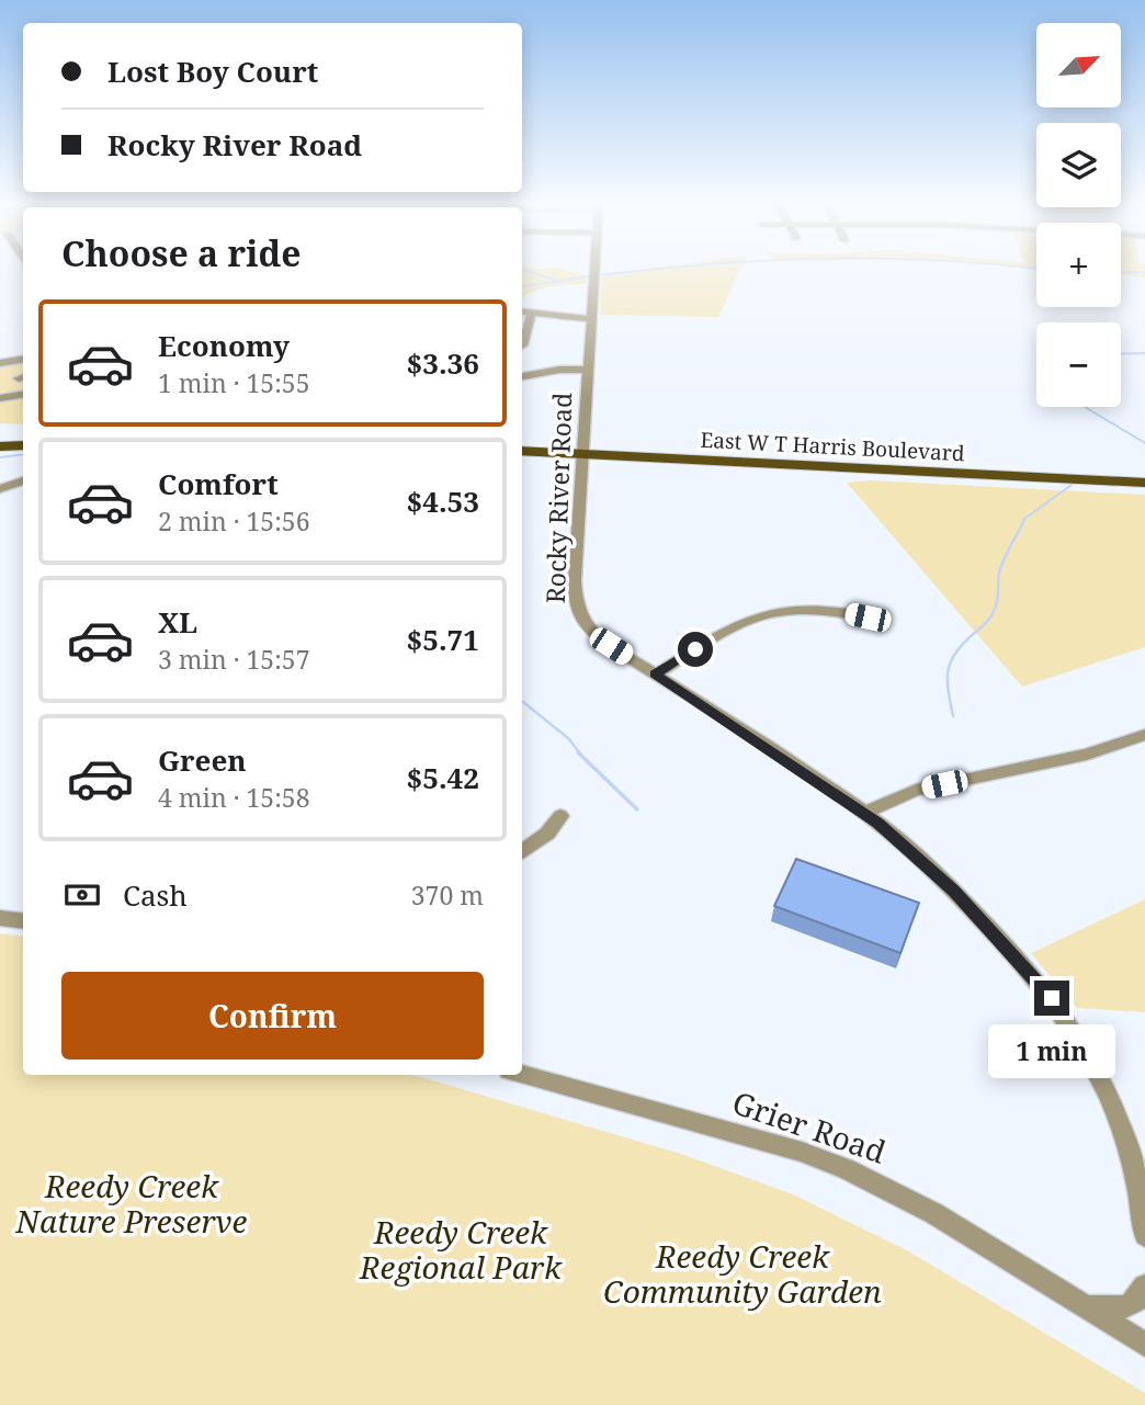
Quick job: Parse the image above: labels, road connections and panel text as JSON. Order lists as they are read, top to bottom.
{
  "streets": {
    "main road": ["East W T Harris Boulevard"],
    "street": ["Rocky River Road", "Grier Road"]
  },
  "crossings": [
    ["East W T Harris Boulevard", "Rocky River Road"]
  ],
  "parks": ["Reedy Creek Nature Preserve", "Reedy Creek Regional Park", "Reedy Creek Community Garden"],
  "north": "top right",
  "page": {
    "map_buttons": ["+", "−"],
    "banner": ["Lost Boy Court", "Rocky River Road"],
    "heading": "Choose a ride",
    "list": [
      {
        "name": "Economy",
        "note": "1 min · 15:55",
        "value": "$3.36"
      },
      {
        "name": "Comfort",
        "note": "2 min · 15:56",
        "value": "$4.53"
      },
      {
        "name": "XL",
        "note": "3 min · 15:57",
        "value": "$5.71"
      },
      {
        "name": "Green",
        "note": "4 min · 15:58",
        "value": "$5.42"
      }
    ],
    "pay": ["Cash", "370 m"],
    "buttons": "Confirm",
    "bubble": "1 min"
  }
}
